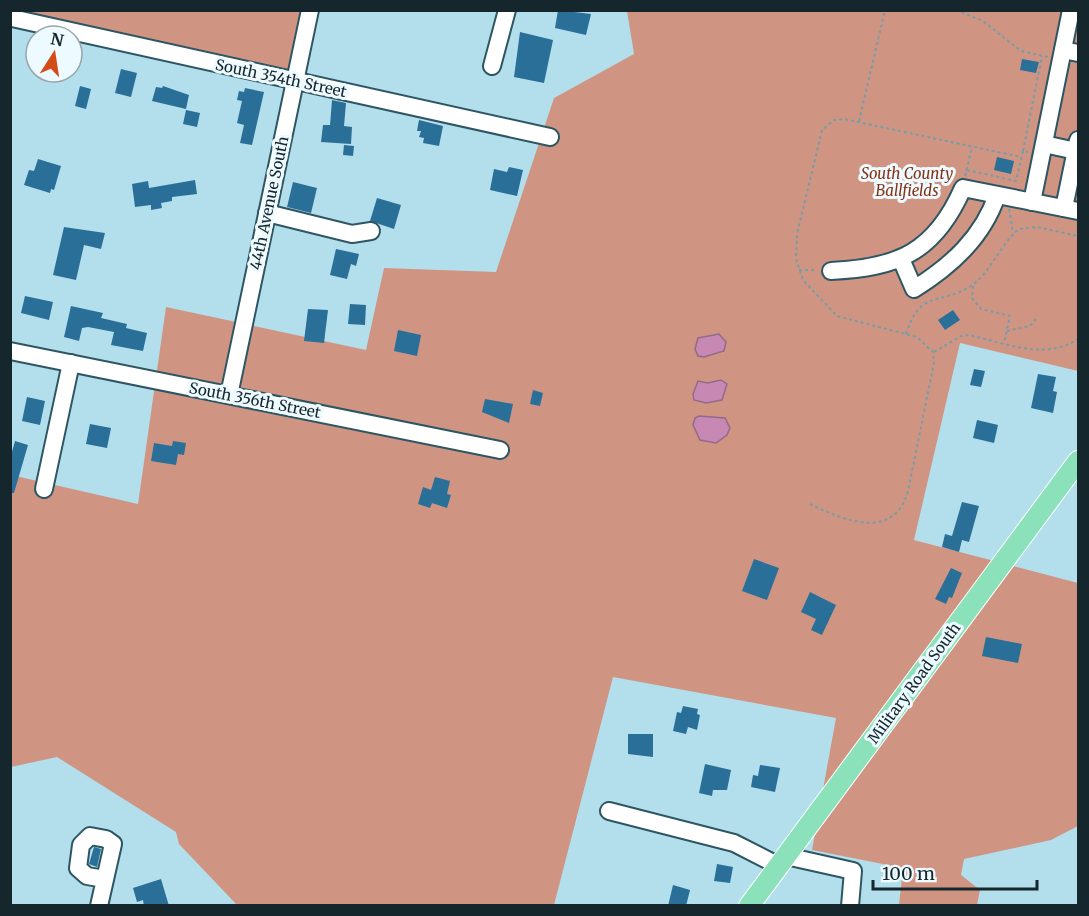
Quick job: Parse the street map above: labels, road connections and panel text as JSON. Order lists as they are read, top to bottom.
{
  "streets": {
    "main road": ["Military Road South"],
    "street": ["South 354th Street", "44th Avenue South", "South 356th Street"]
  },
  "crossings": [
    ["South 354th Street", "44th Avenue South"],
    ["44th Avenue South", "South 356th Street"]
  ],
  "parks": ["South County Ballfields"],
  "scale_bar": "100 m",
  "north": "top"
}
